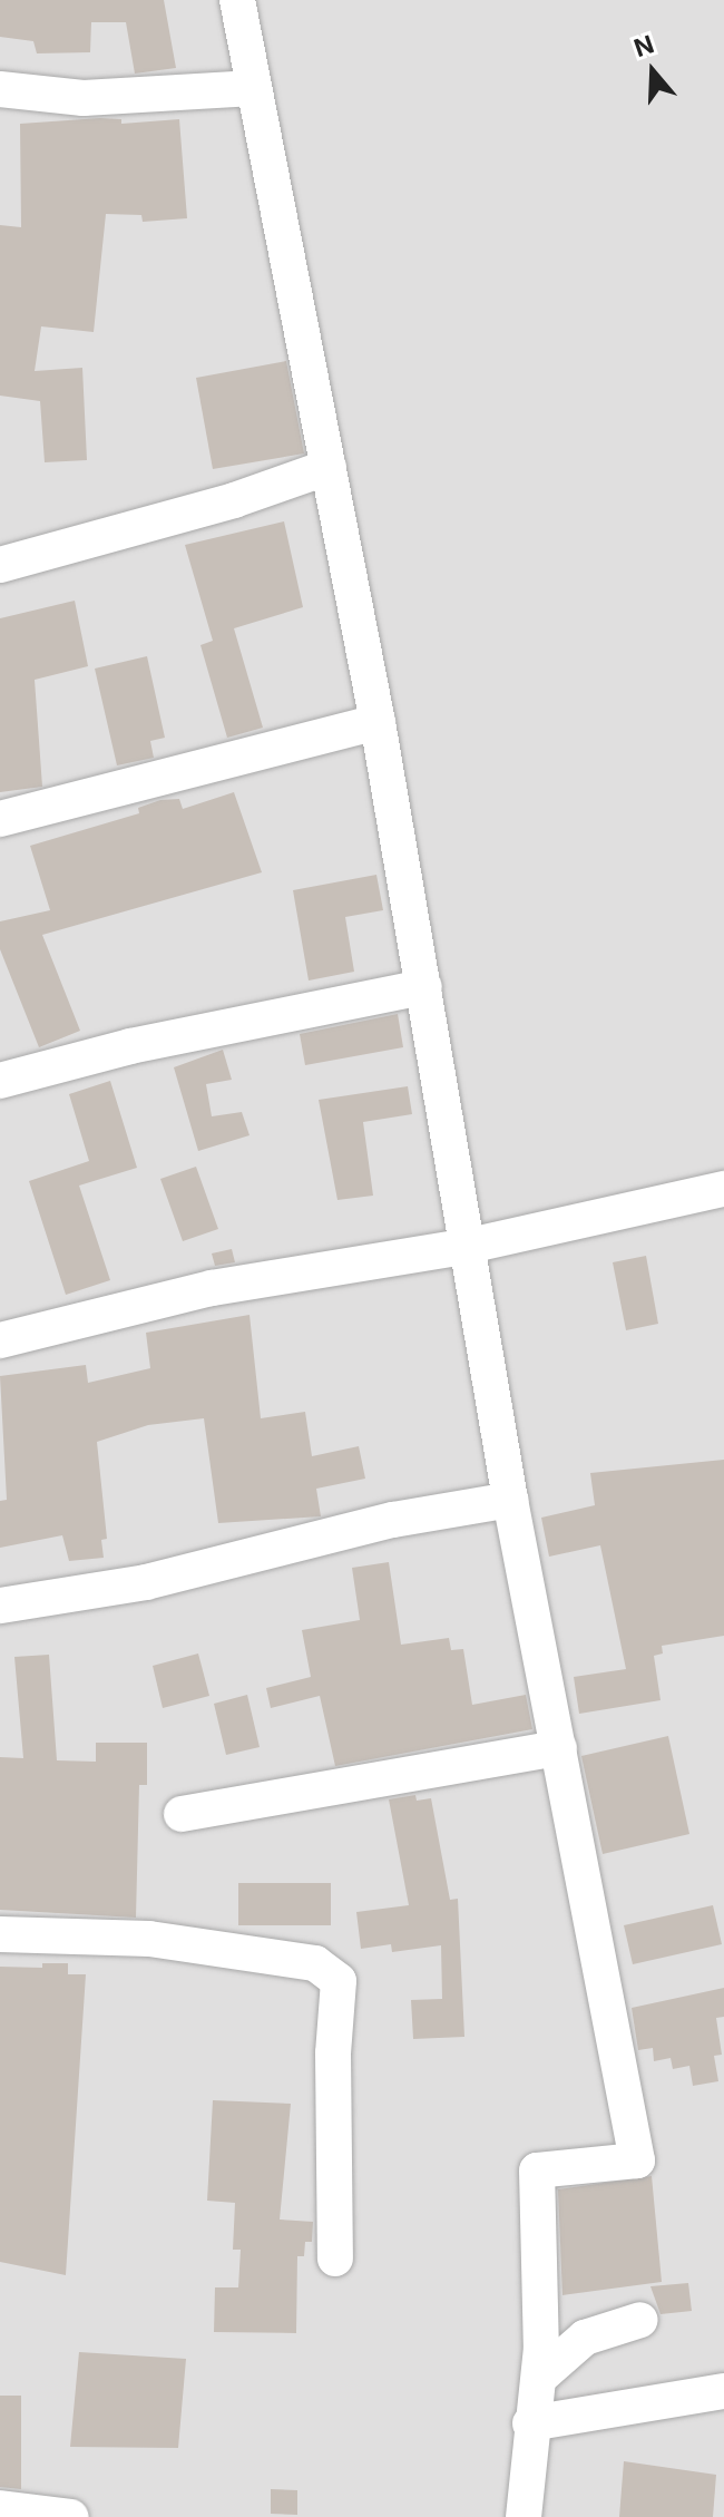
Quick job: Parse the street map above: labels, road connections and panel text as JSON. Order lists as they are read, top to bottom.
{
  "north": "top"
}
